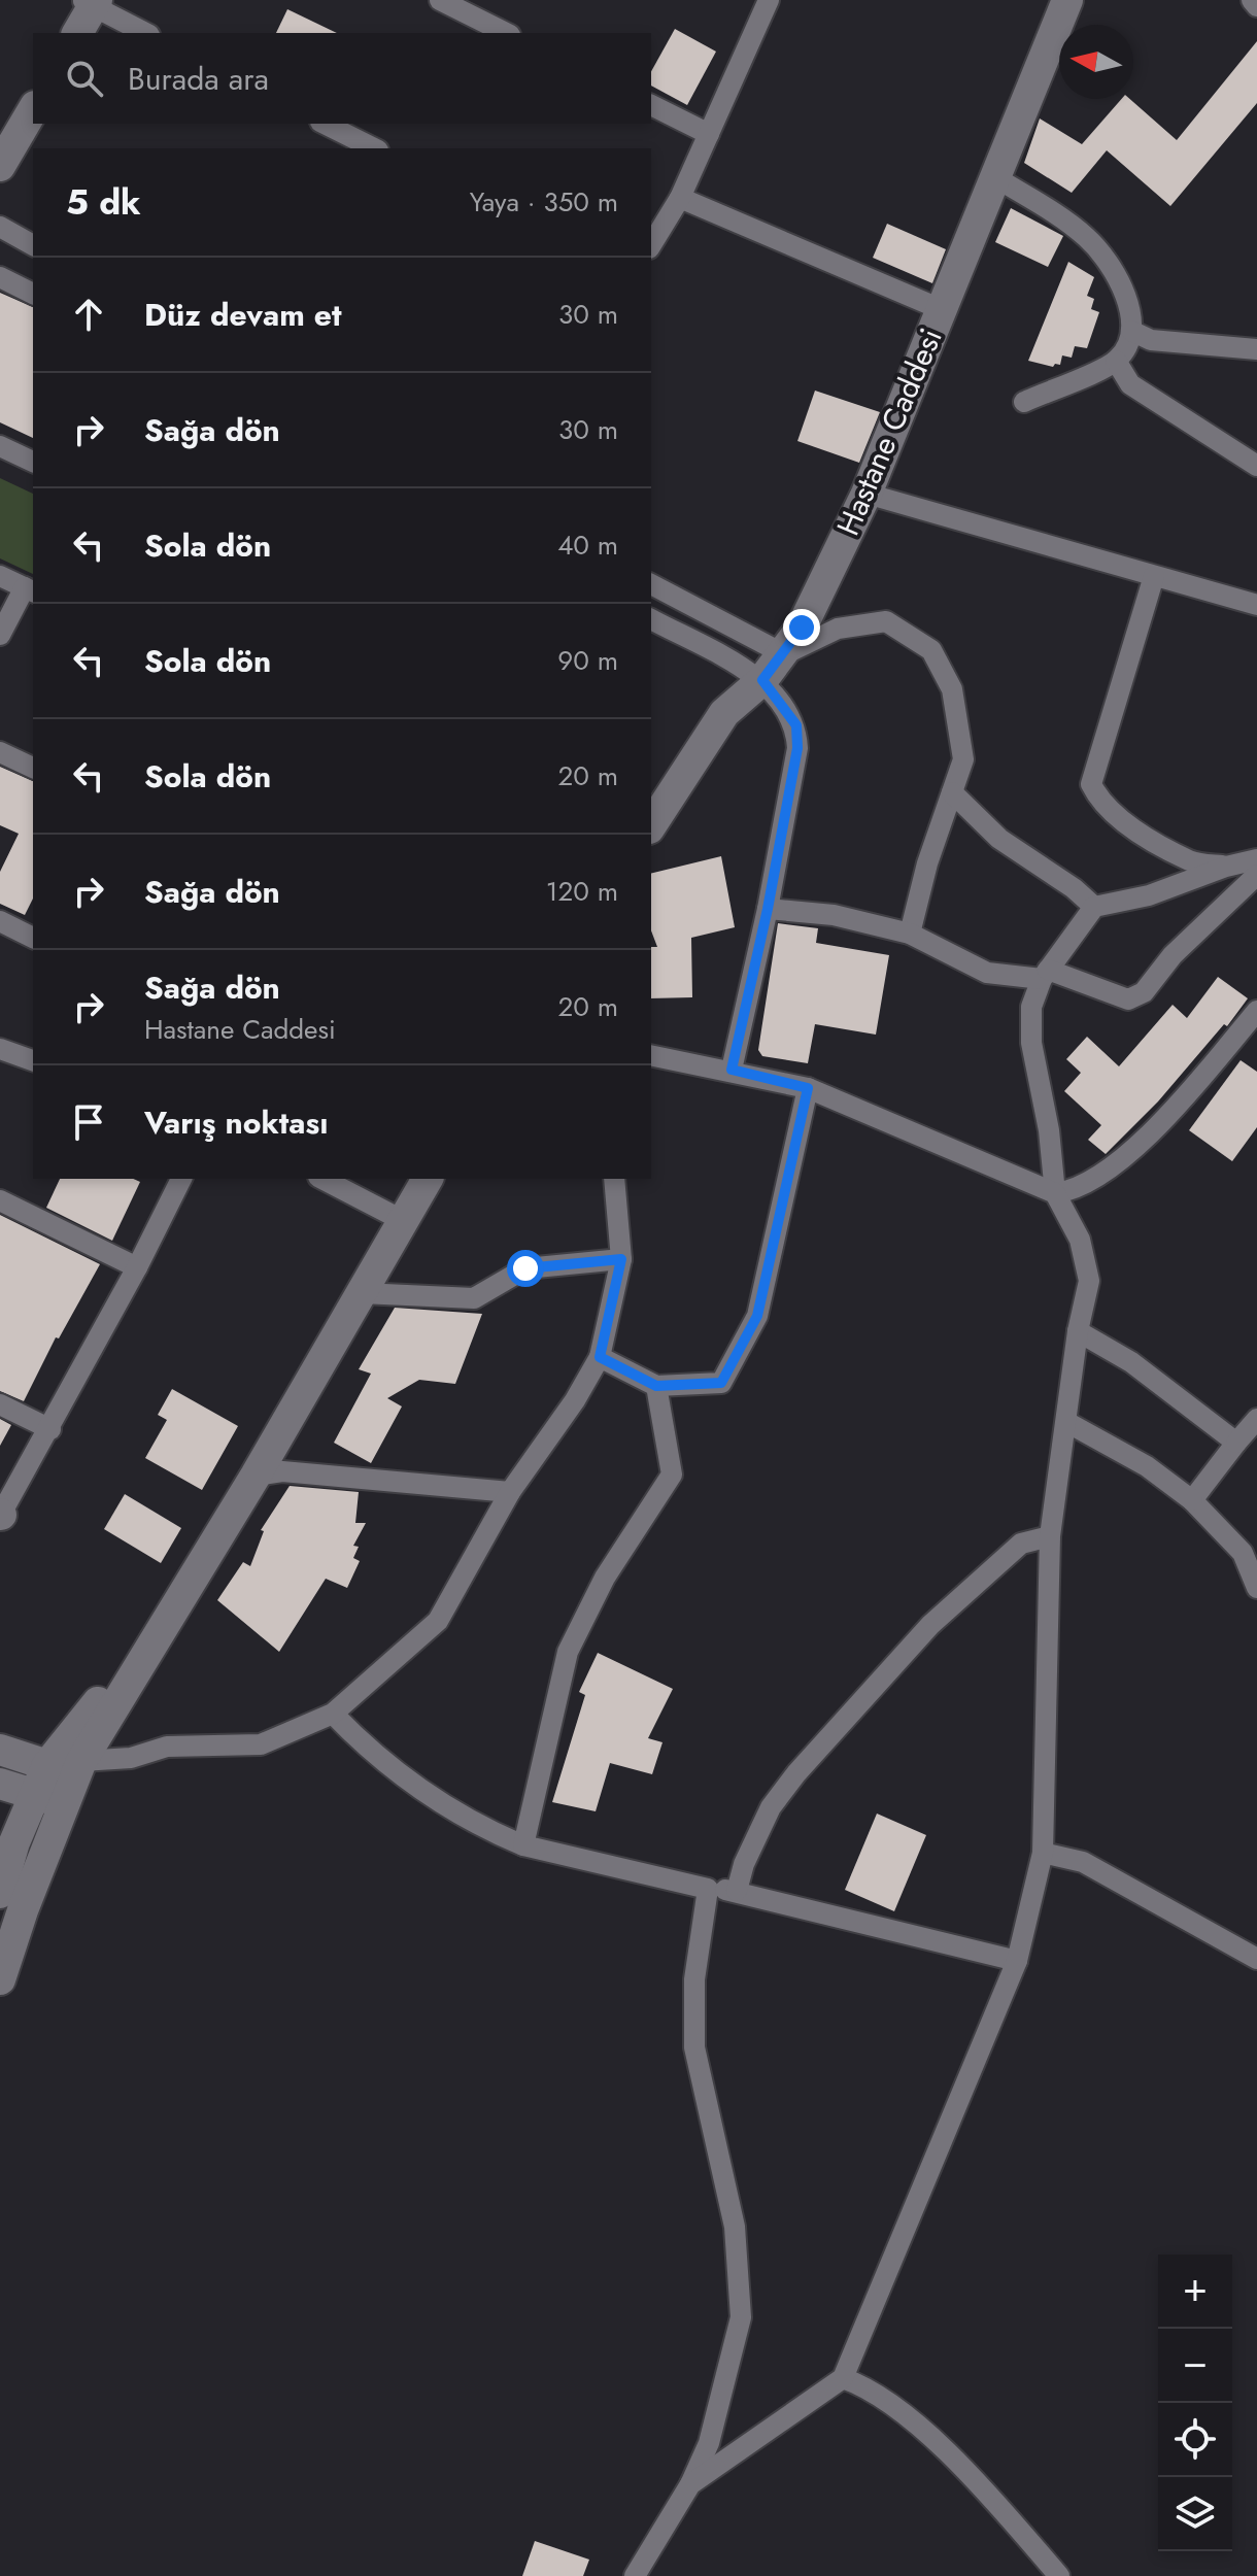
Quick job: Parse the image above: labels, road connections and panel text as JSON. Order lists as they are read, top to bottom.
{
  "streets": {
    "main road": ["Hastane Caddesi"]
  },
  "north": "left",
  "page": {
    "search": "Burada ara",
    "heading": ["5 dk", "Yaya · 350 m"],
    "list": [
      ["Düz devam et", "30 m"],
      ["Sağa dön", "30 m"],
      ["Sola dön", "40 m"],
      ["Sola dön", "90 m"],
      ["Sola dön", "20 m"],
      ["Sağa dön", "120 m"],
      ["Sağa dön", "Hastane Caddesi", "20 m"],
      "Varış noktası"
    ],
    "map_buttons": ["+", "−"]
  }
}
